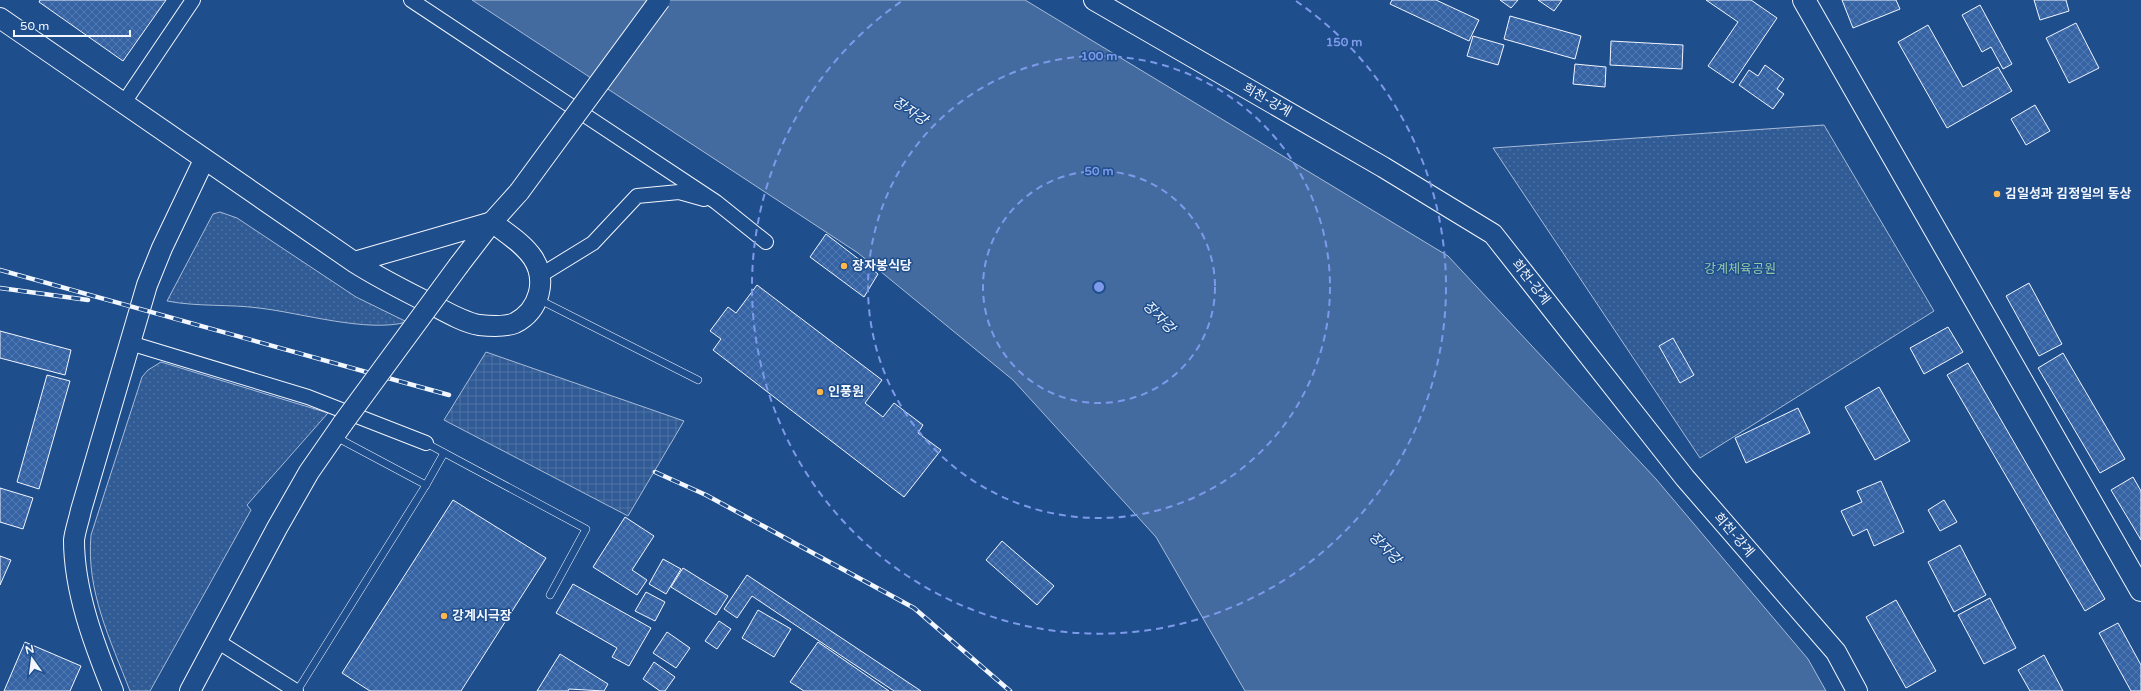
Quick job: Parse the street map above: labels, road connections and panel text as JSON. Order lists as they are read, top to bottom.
{
  "streets": {
    "main road": ["희천-강계"]
  },
  "water": ["장자강"],
  "parks": ["강계체육공원"],
  "places": [
    "김일성과 김정일의 동상",
    "장자봉식당",
    "인풍원",
    "강계시극장"
  ],
  "scale_bar": "50 m",
  "north": "top",
  "rings": ["150 m", "100 m", "50 m"]
}
